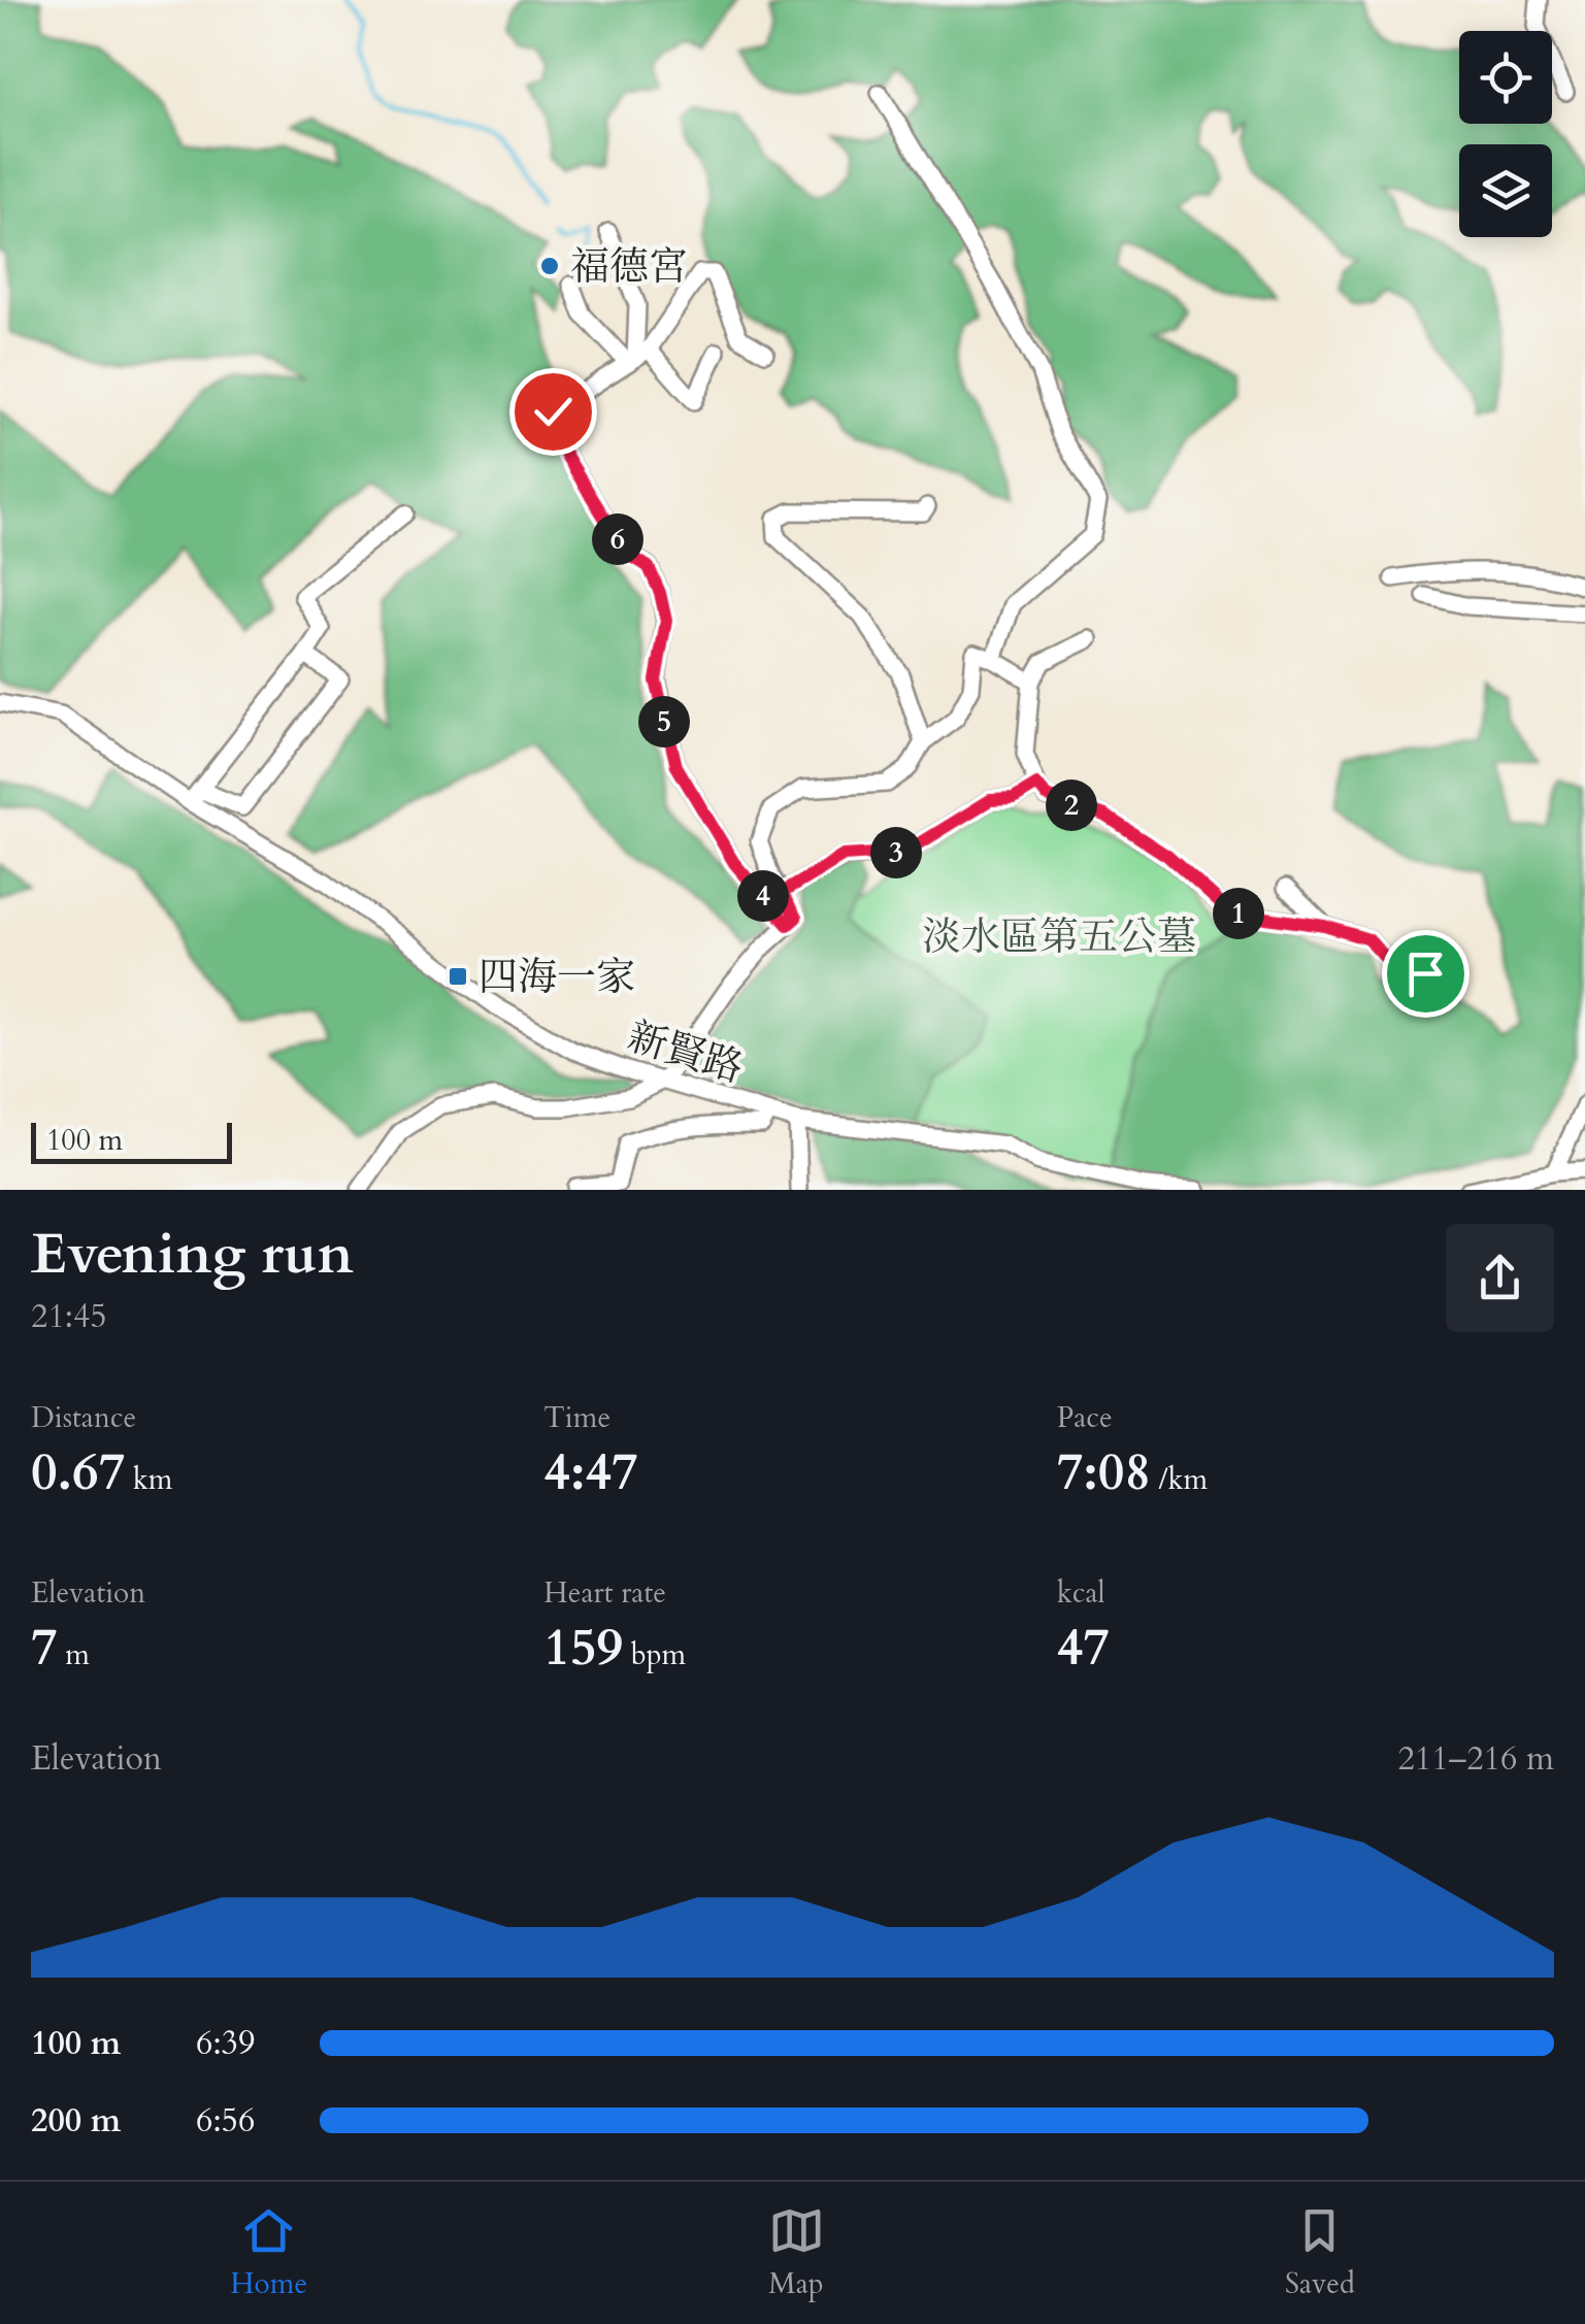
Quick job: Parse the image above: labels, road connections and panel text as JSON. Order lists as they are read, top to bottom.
{
  "streets": {
    "street": ["新賢路"]
  },
  "parks": ["淡水區第五公墓"],
  "places": {
    "other": ["福德宮"],
    "transit": ["四海一家"]
  },
  "scale_bar": "100 m",
  "page": {
    "pins": [
      "6",
      "5",
      "2",
      "3",
      "4",
      "1"
    ],
    "scale": "100 m",
    "heading": ["Evening run", "21:45"],
    "stats": [
      ["Distance", "0.67 km"],
      ["Time", "4:47"],
      ["Pace", "7:08 /km"],
      ["Elevation", "7 m"],
      ["Heart rate", "159 bpm"],
      ["kcal", "47"]
    ],
    "chart": ["Elevation", "211–216 m"],
    "list": [
      {
        "name": "100 m",
        "note": "6:39"
      },
      {
        "name": "200 m",
        "note": "6:56"
      }
    ],
    "tabs": ["Home", "Map", "Saved"]
  }
}
